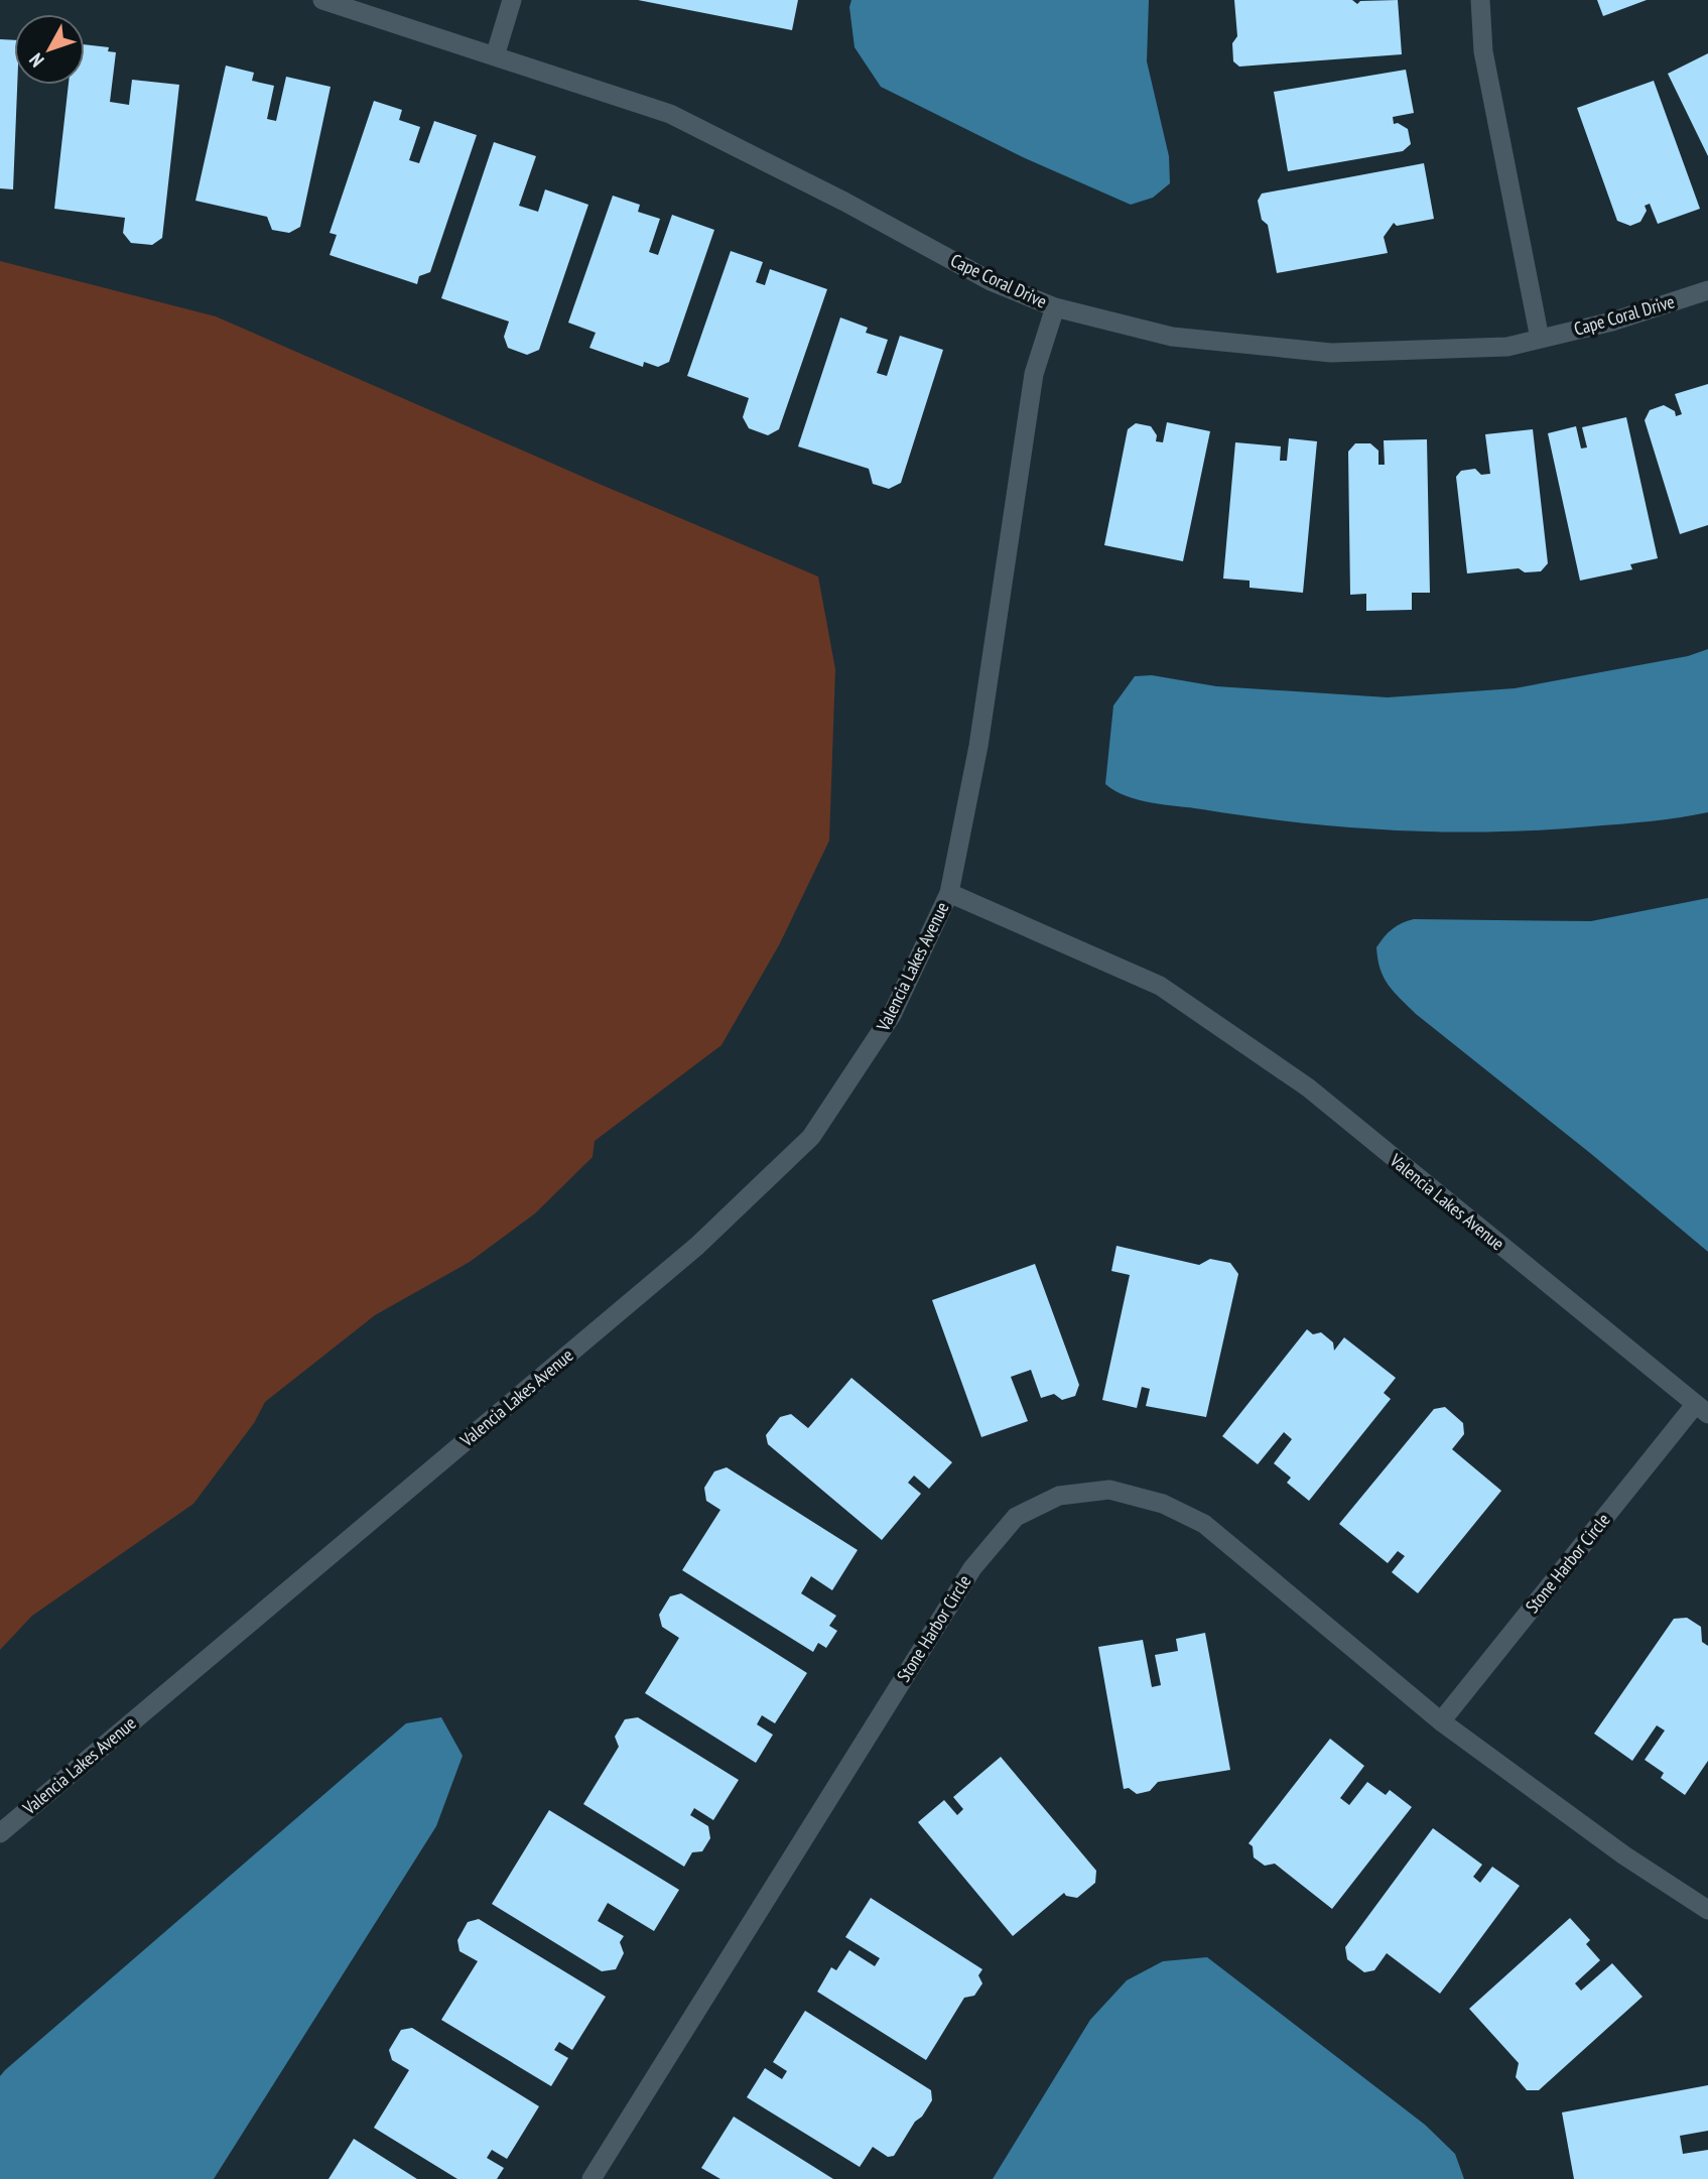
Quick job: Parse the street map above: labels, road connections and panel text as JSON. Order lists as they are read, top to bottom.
{
  "streets": {
    "street": ["Cape Coral Drive", "Valencia Lakes Avenue", "Stone Harbor Circle"]
  },
  "crossings": [
    ["Cape Coral Drive", "Valencia Lakes Avenue"],
    ["Valencia Lakes Avenue", "Stone Harbor Circle"]
  ],
  "north": "bottom left"
}
